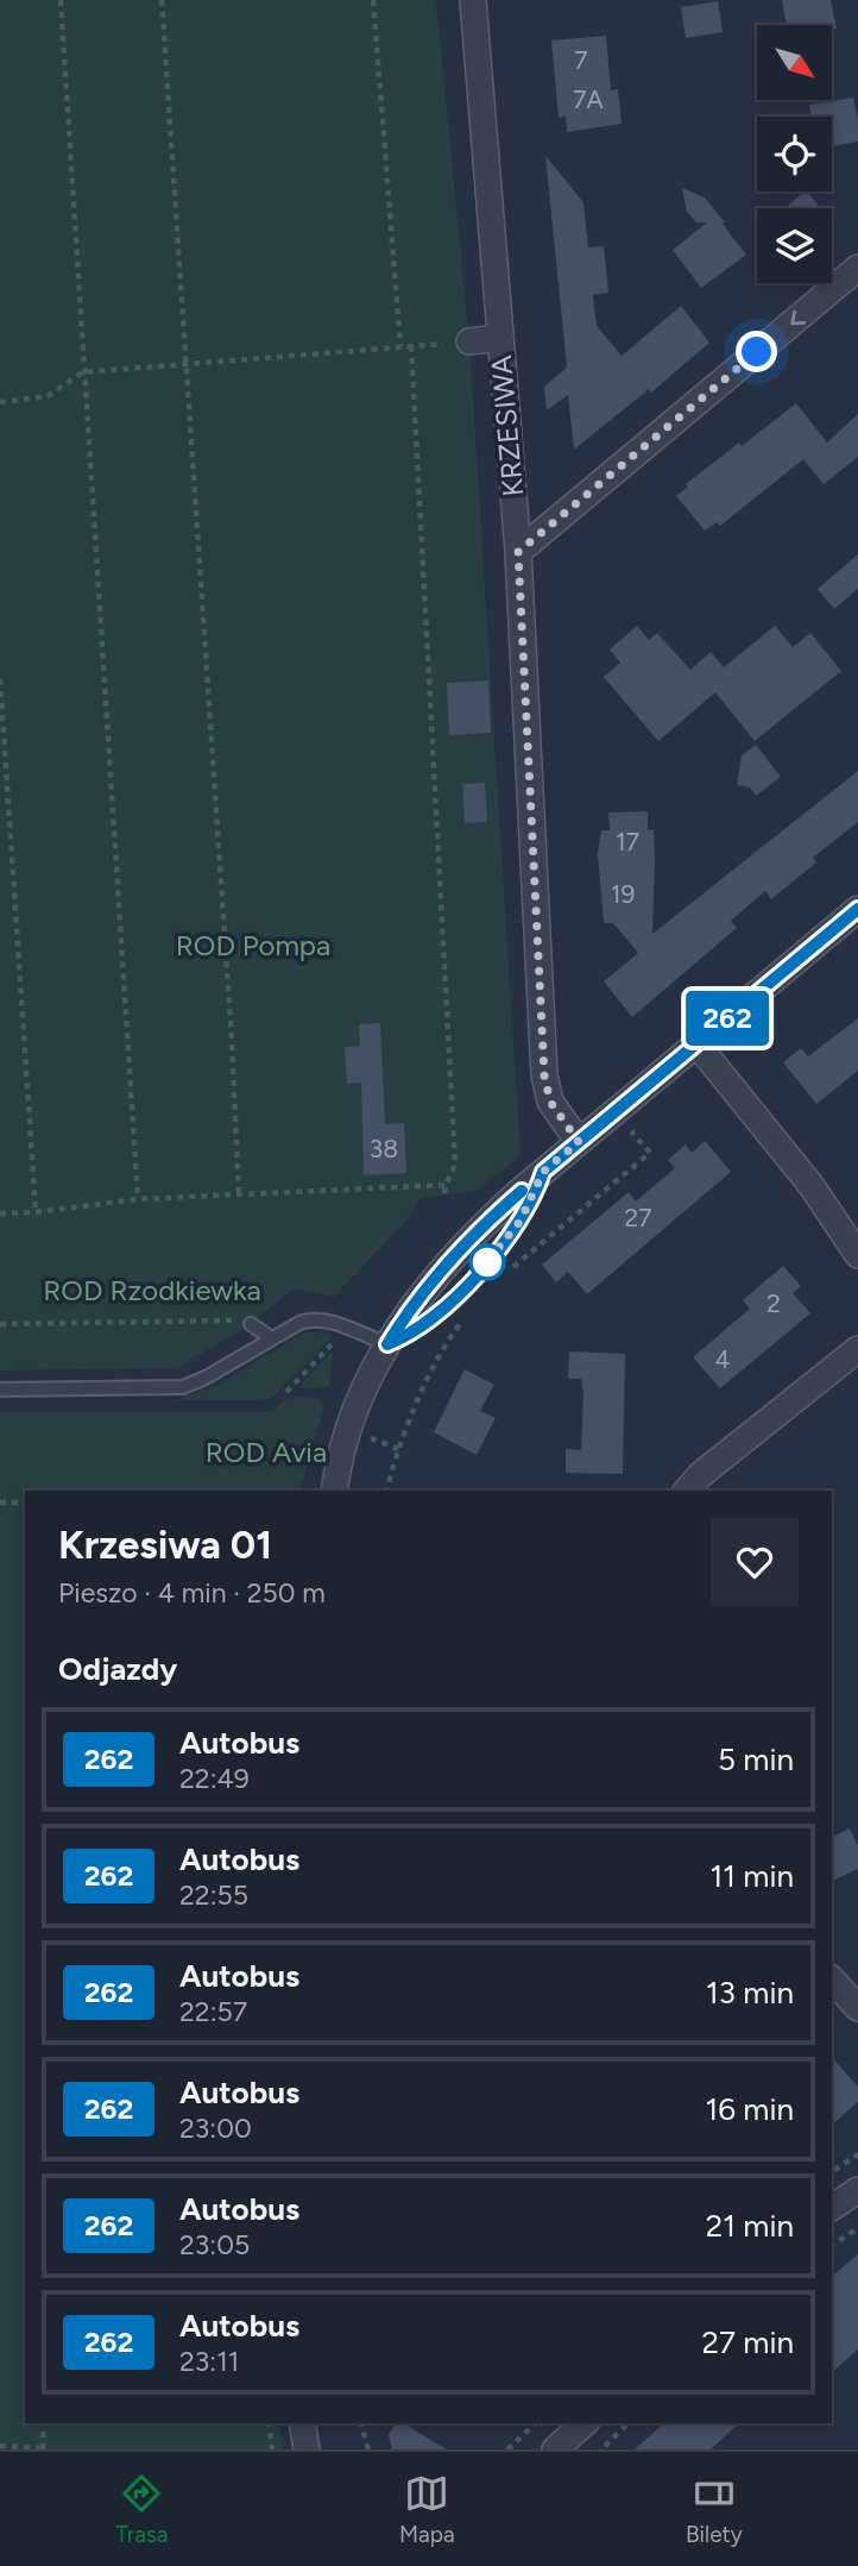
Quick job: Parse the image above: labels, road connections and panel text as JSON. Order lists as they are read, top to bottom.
{
  "streets": {
    "street": ["KRZESIWA"]
  },
  "parks": ["ROD Pompa", "ROD Rzodkiewka", "ROD Avia"],
  "lines": ["bus line 262"],
  "house_numbers": [
    "7",
    "7A",
    "17",
    "19",
    "38",
    "27",
    "2",
    "4"
  ],
  "north": "bottom right",
  "page": {
    "on_map": "262",
    "heading": [
      ["Krzesiwa 01", "Pieszo · 4 min · 250 m"],
      "Odjazdy"
    ],
    "list": [
      {
        "mark": "262",
        "name": "Autobus",
        "note": "22:49",
        "value": "5 min"
      },
      {
        "mark": "262",
        "name": "Autobus",
        "note": "22:55",
        "value": "11 min"
      },
      {
        "mark": "262",
        "name": "Autobus",
        "note": "22:57",
        "value": "13 min"
      },
      {
        "mark": "262",
        "name": "Autobus",
        "note": "23:00",
        "value": "16 min"
      },
      {
        "mark": "262",
        "name": "Autobus",
        "note": "23:05",
        "value": "21 min"
      },
      {
        "mark": "262",
        "name": "Autobus",
        "note": "23:11",
        "value": "27 min"
      }
    ],
    "tabs": ["Trasa", "Mapa", "Bilety"]
  }
}
